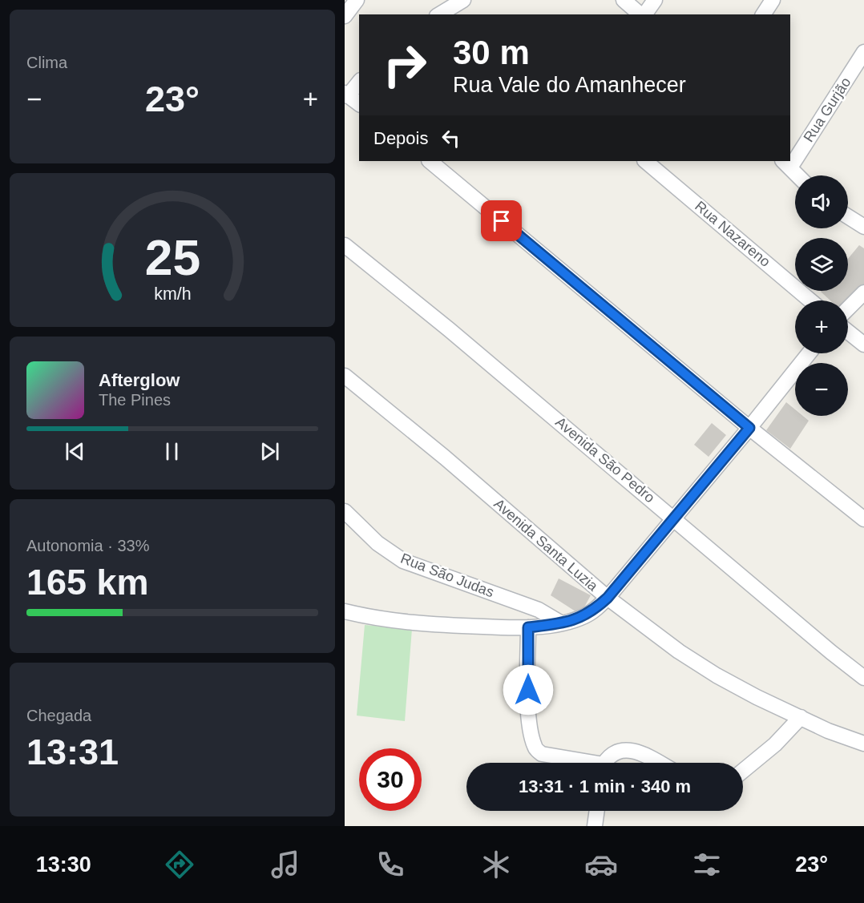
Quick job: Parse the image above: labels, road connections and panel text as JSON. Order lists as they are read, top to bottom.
{
  "streets": {
    "street": [
      "Rua Gurjão",
      "Rua Nazareno",
      "Avenida São Pedro",
      "Avenida Santa Luzia",
      "Rua São Judas"
    ]
  },
  "page": {
    "tile": [
      "Clima",
      ["Autonomia · 33%", "165 km"],
      ["Chegada", "13:31"]
    ],
    "turn": ["30 m", "Rua Vale do Amanhecer"],
    "heat": ["−", "23°", "+"],
    "then": "Depois",
    "map_buttons": ["+", "−"],
    "song": ["Afterglow", "The Pines"],
    "limit": "30",
    "trip": "13:31 · 1 min · 340 m",
    "tabs": ["13:30", "23°"],
    "gauge": ["25", "km/h"]
  }
}
